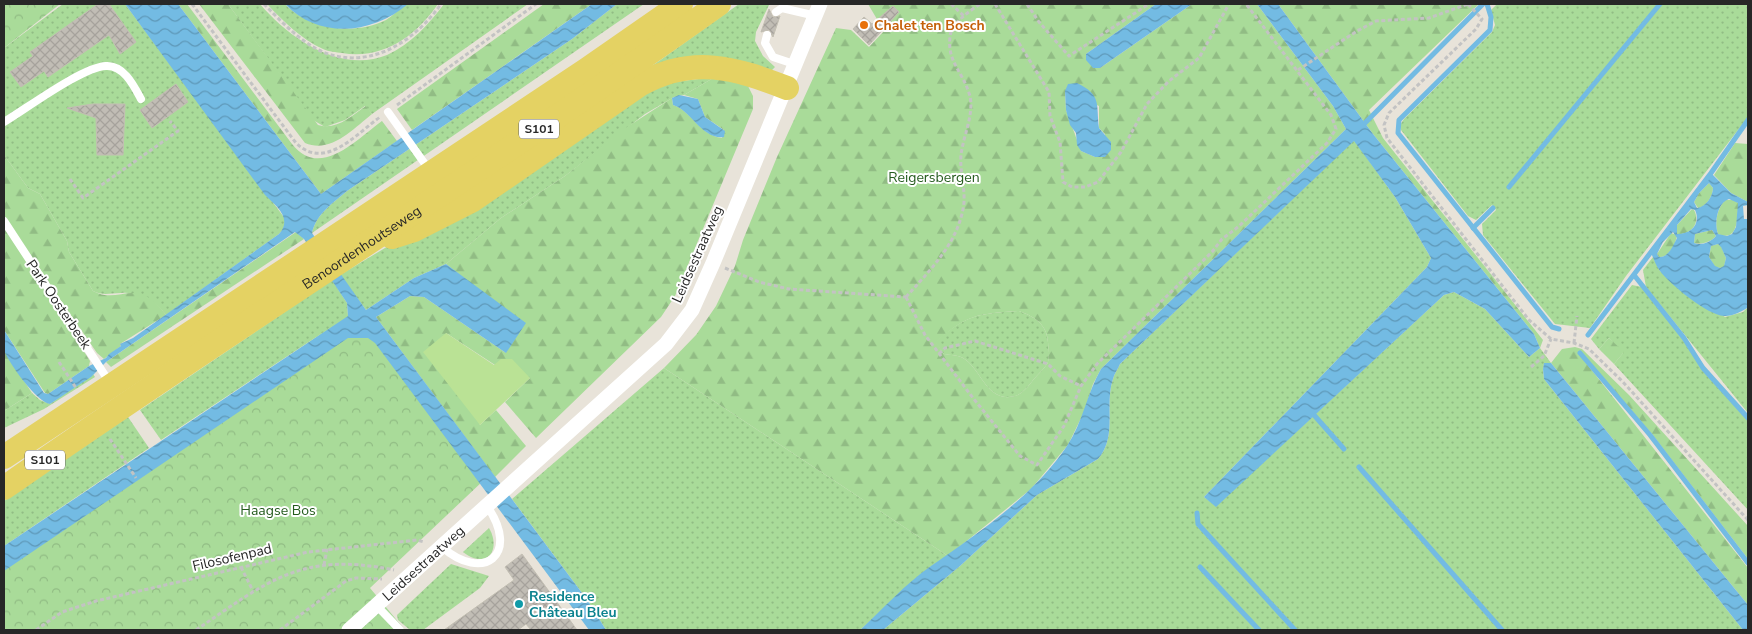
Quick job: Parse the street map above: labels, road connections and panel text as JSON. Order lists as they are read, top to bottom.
{
  "streets": {
    "main road": ["S101", "Benoordenhoutseweg"],
    "street": ["Leidsestraatweg"],
    "lane": ["Park Oosterbeek"],
    "path": ["Filosofenpad"]
  },
  "crossings": [
    ["Benoordenhoutseweg", "Park Oosterbeek"],
    ["Leidsestraatweg", "Filosofenpad"]
  ],
  "parks": ["Reigersbergen", "Haagse Bos"],
  "places": ["Chalet ten Bosch", "Residence Château Bleu"]
}
